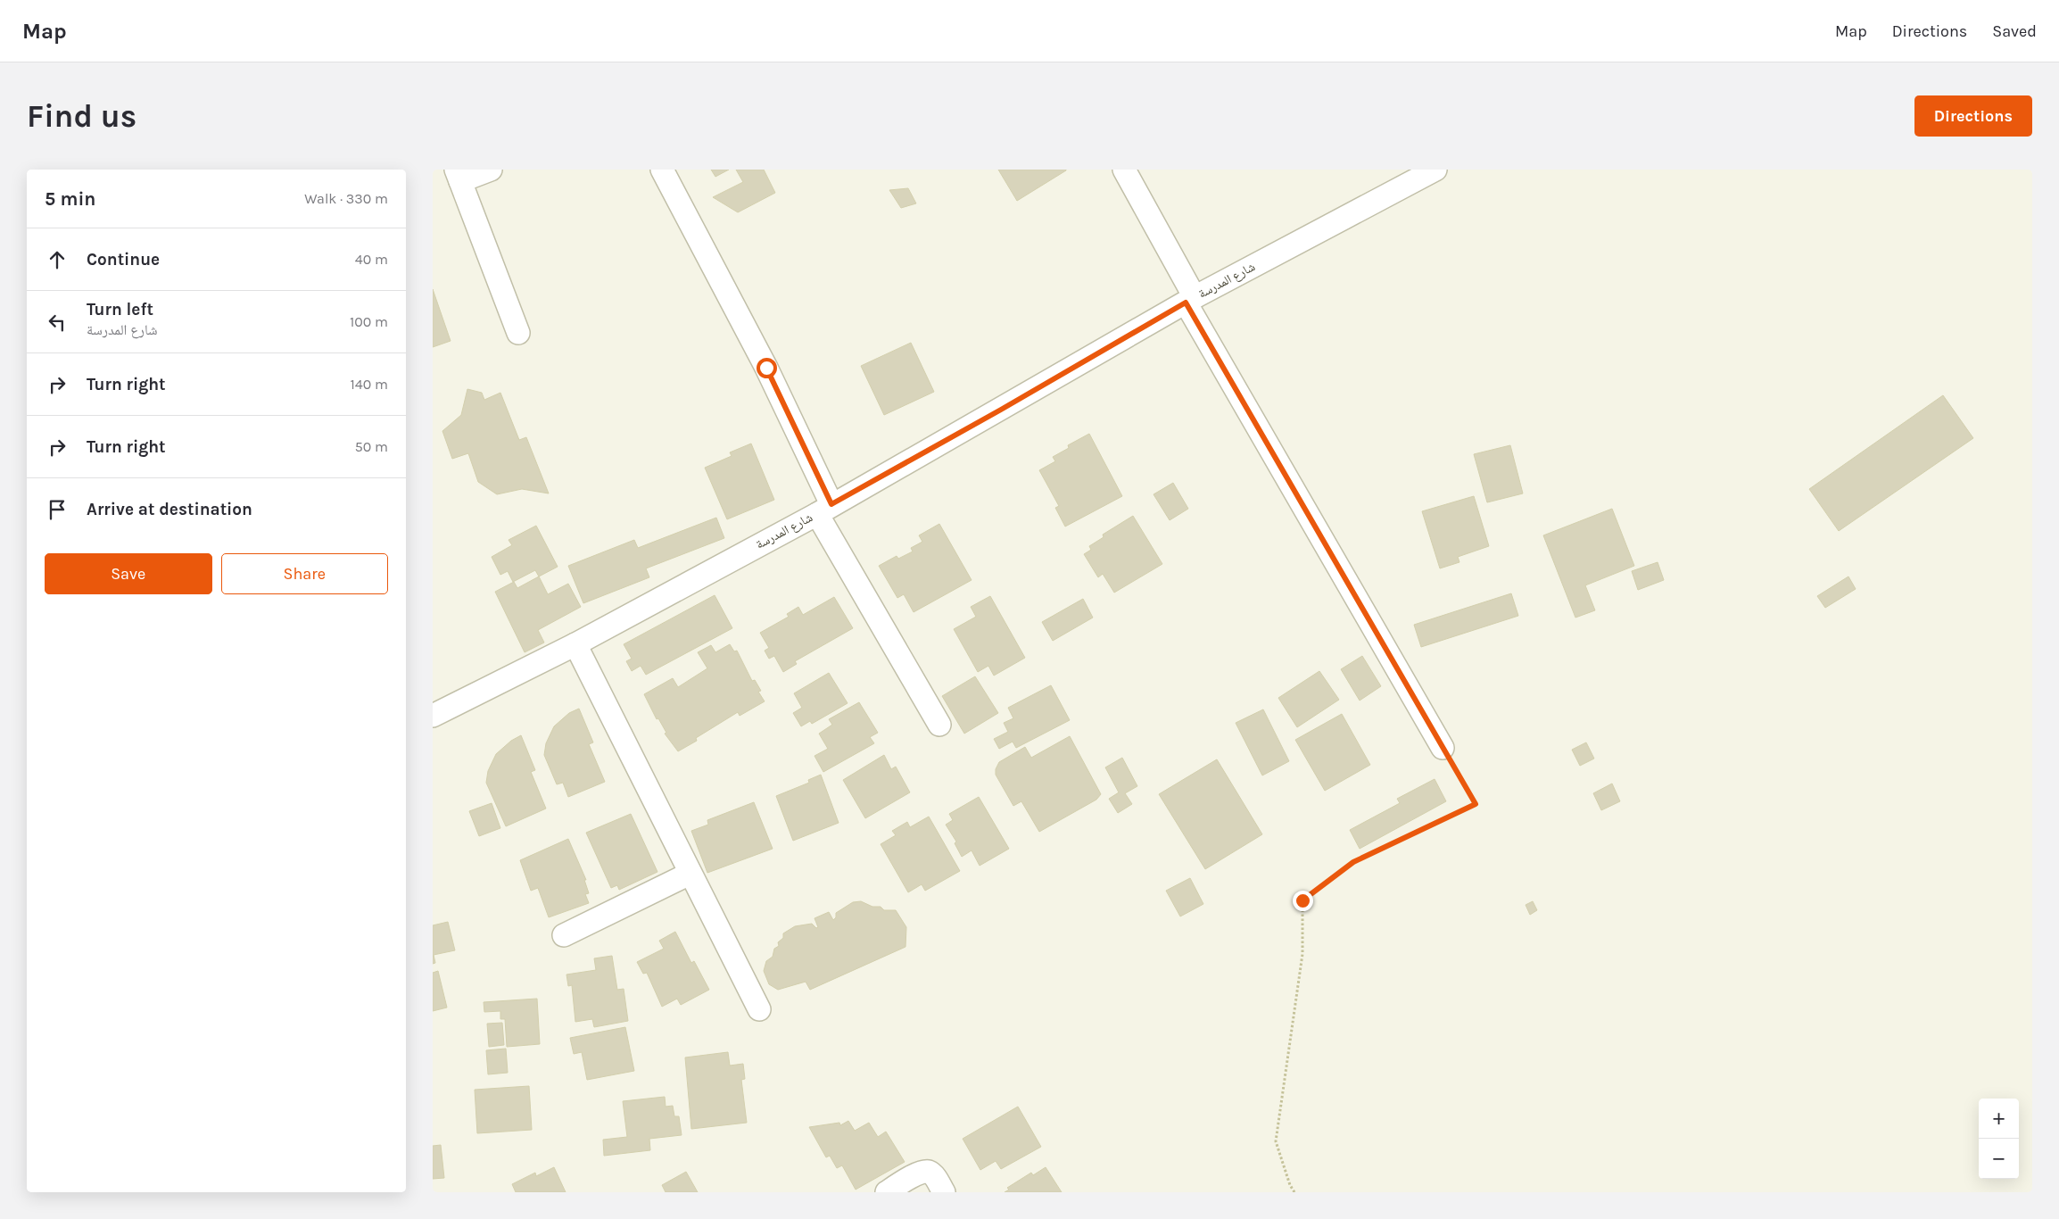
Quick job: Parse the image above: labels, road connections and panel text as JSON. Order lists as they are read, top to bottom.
{
  "streets": {
    "street": ["شارع المدرسة"]
  },
  "page": {
    "header": "Map",
    "nav": ["Map", "Directions", "Saved"],
    "buttons": [
      "Directions",
      ["Save", "Share"]
    ],
    "title": "Find us",
    "heading": ["5 min", "Walk · 330 m"],
    "list": [
      ["Continue", "40 m"],
      ["Turn left", "شارع المدرسة", "100 m"],
      ["Turn right", "140 m"],
      ["Turn right", "50 m"],
      "Arrive at destination"
    ],
    "map_buttons": ["+", "−"]
  }
}
